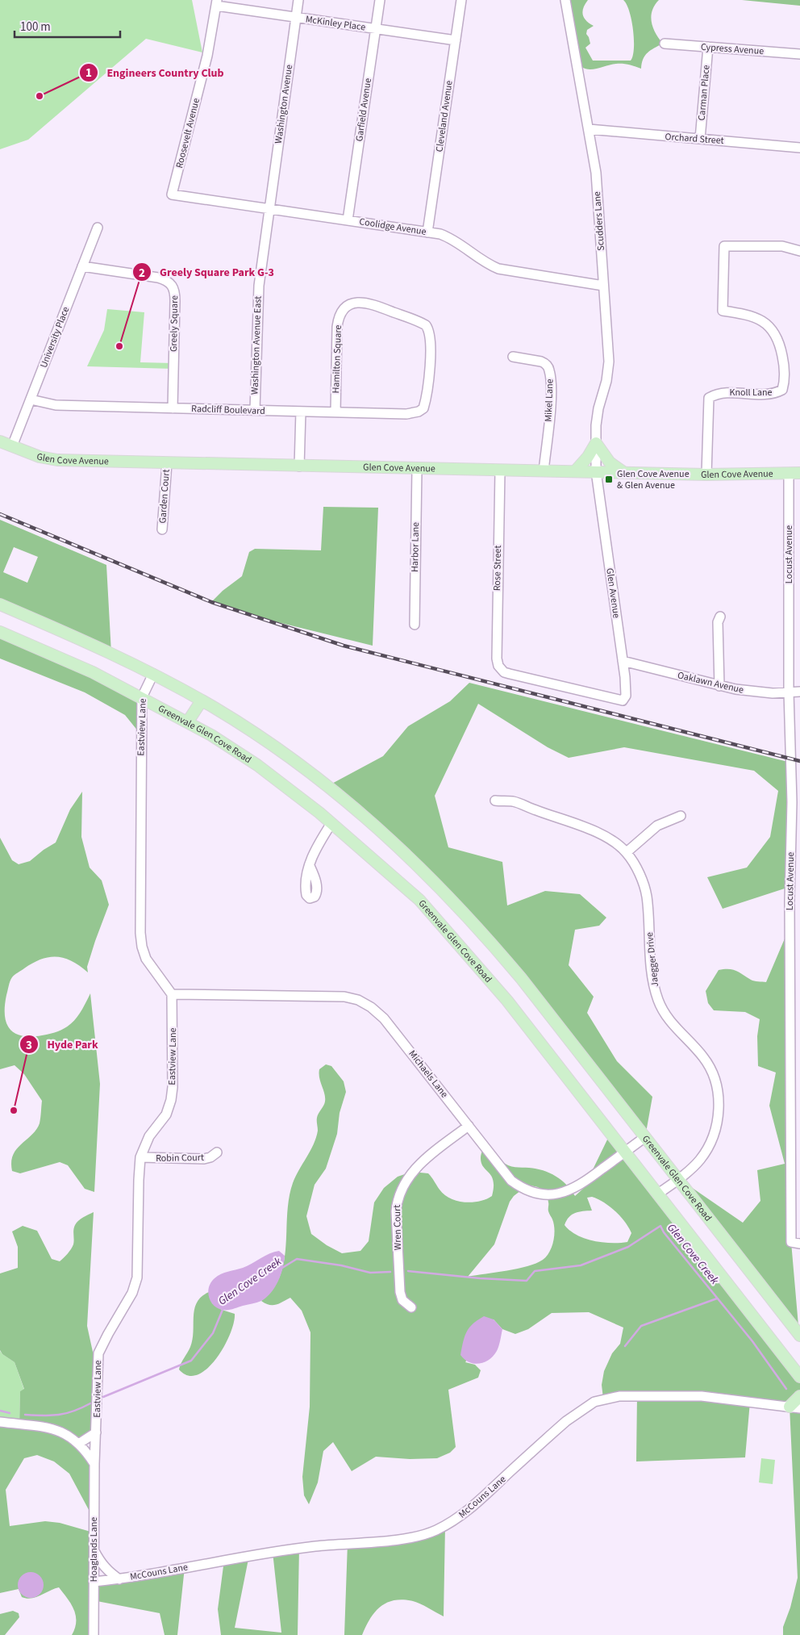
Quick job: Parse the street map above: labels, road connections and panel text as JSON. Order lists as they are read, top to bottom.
{
  "streets": {
    "main road": ["Scudders Lane", "Glen Cove Avenue", "Greenvale Glen Cove Road"],
    "street": [
      "McKinley Place",
      "Cypress Avenue",
      "Carman Place",
      "Washington Avenue",
      "Garfield Avenue",
      "Cleveland Avenue",
      "Roosevelt Avenue",
      "Orchard Street",
      "Coolidge Avenue",
      "Greely Square",
      "University Place",
      "Washington Avenue East",
      "Hamilton Square",
      "Knoll Lane",
      "Mikel Lane",
      "Radcliff Boulevard",
      "Garden Court",
      "Harbor Lane",
      "Locust Avenue",
      "Rose Street",
      "Glen Avenue",
      "Oaklawn Avenue",
      "Eastview Lane",
      "Jaegger Drive",
      "Michaels Lane",
      "Robin Court",
      "Wren Court",
      "McCouns Lane",
      "Hoaglands Lane"
    ]
  },
  "crossings": [
    ["McKinley Place", "Washington Avenue"],
    ["McKinley Place", "Garfield Avenue"],
    ["McKinley Place", "Cleveland Avenue"],
    ["McKinley Place", "Roosevelt Avenue"],
    ["Cypress Avenue", "Carman Place"],
    ["Carman Place", "Orchard Street"],
    ["Washington Avenue", "Coolidge Avenue"],
    ["Washington Avenue", "Washington Avenue East"],
    ["Garfield Avenue", "Coolidge Avenue"],
    ["Cleveland Avenue", "Coolidge Avenue"],
    ["Roosevelt Avenue", "Coolidge Avenue"],
    ["Orchard Street", "Scudders Lane"],
    ["Scudders Lane", "Coolidge Avenue"],
    ["Scudders Lane", "Glen Cove Avenue"],
    ["Scudders Lane", "Glen Avenue"],
    ["Coolidge Avenue", "Washington Avenue East"],
    ["Greely Square", "University Place"],
    ["Greely Square", "Radcliff Boulevard"],
    ["University Place", "Radcliff Boulevard"],
    ["University Place", "Glen Cove Avenue"],
    ["Washington Avenue East", "Radcliff Boulevard"],
    ["Hamilton Square", "Radcliff Boulevard"],
    ["Knoll Lane", "Glen Cove Avenue"],
    ["Mikel Lane", "Glen Cove Avenue"],
    ["Glen Cove Avenue", "Garden Court"],
    ["Glen Cove Avenue", "Harbor Lane"],
    ["Glen Cove Avenue", "Locust Avenue"],
    ["Glen Cove Avenue", "Rose Street"],
    ["Glen Cove Avenue", "Glen Avenue"],
    ["Locust Avenue", "Oaklawn Avenue"],
    ["Rose Street", "Glen Avenue"],
    ["Glen Avenue", "Oaklawn Avenue"],
    ["Eastview Lane", "Greenvale Glen Cove Road"],
    ["Eastview Lane", "Michaels Lane"],
    ["Eastview Lane", "Robin Court"],
    ["Eastview Lane", "Hoaglands Lane"],
    ["Greenvale Glen Cove Road", "Jaegger Drive"],
    ["Greenvale Glen Cove Road", "Michaels Lane"],
    ["Michaels Lane", "Wren Court"],
    ["McCouns Lane", "Hoaglands Lane"]
  ],
  "water": ["Glen Cove Creek"],
  "places": {
    "other": ["Engineers Country Club", "Greely Square Park G-3", "Hyde Park"],
    "transit": ["Glen Cove Avenue & Glen Avenue"]
  },
  "scale_bar": "100 m"
}
